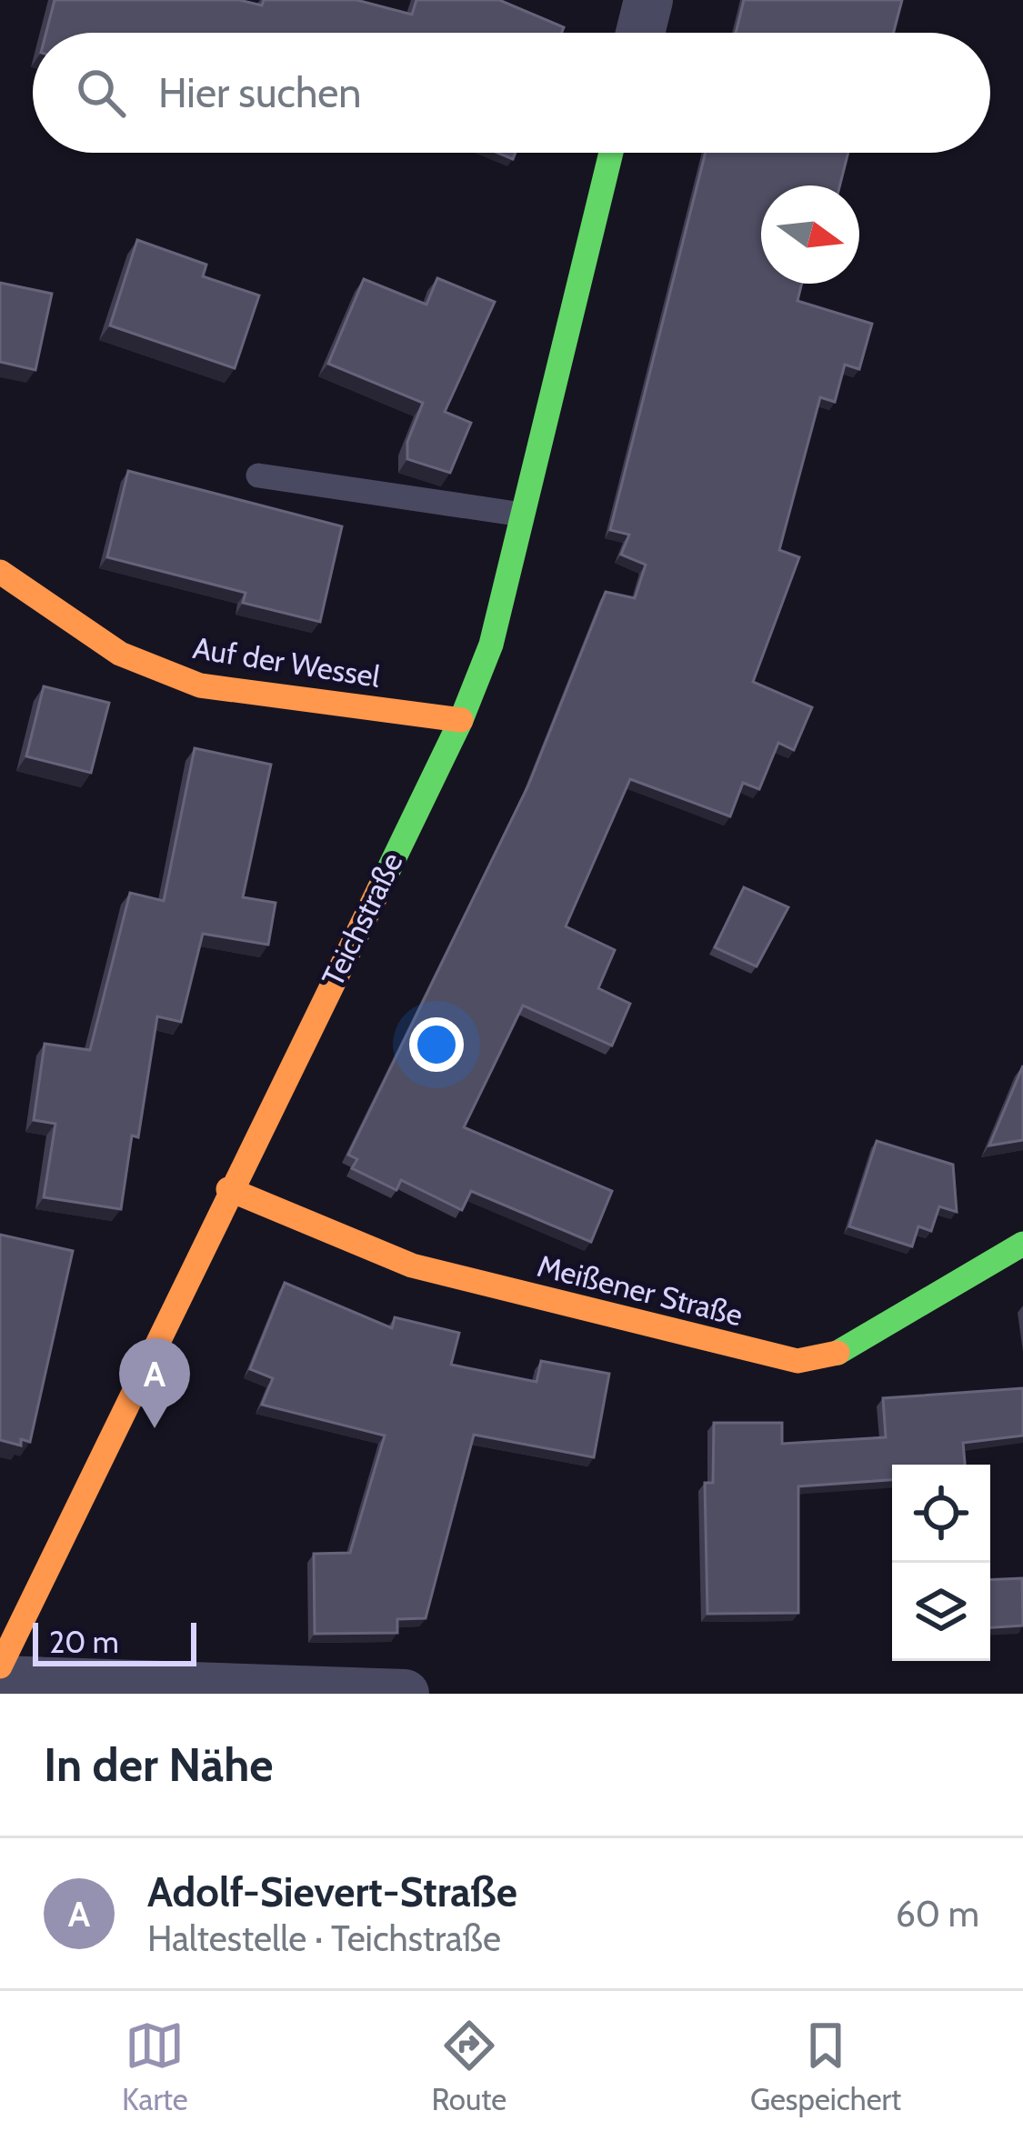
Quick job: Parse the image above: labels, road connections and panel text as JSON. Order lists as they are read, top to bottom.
{
  "streets": {
    "street": ["Auf der Wessel", "Teichstraße", "Meißener Straße"]
  },
  "crossings": [
    ["Auf der Wessel", "Teichstraße"],
    ["Teichstraße", "Meißener Straße"]
  ],
  "scale_bar": "20 m",
  "north": "right",
  "page": {
    "search": "Hier suchen",
    "pins": "A",
    "scale": "20 m",
    "heading": "In der Nähe",
    "list": [
      {
        "mark": "A",
        "name": "Adolf-Sievert-Straße",
        "note": "Haltestelle · Teichstraße",
        "value": "60 m"
      }
    ],
    "nav": ["Karte", "Route", "Gespeichert"]
  }
}
